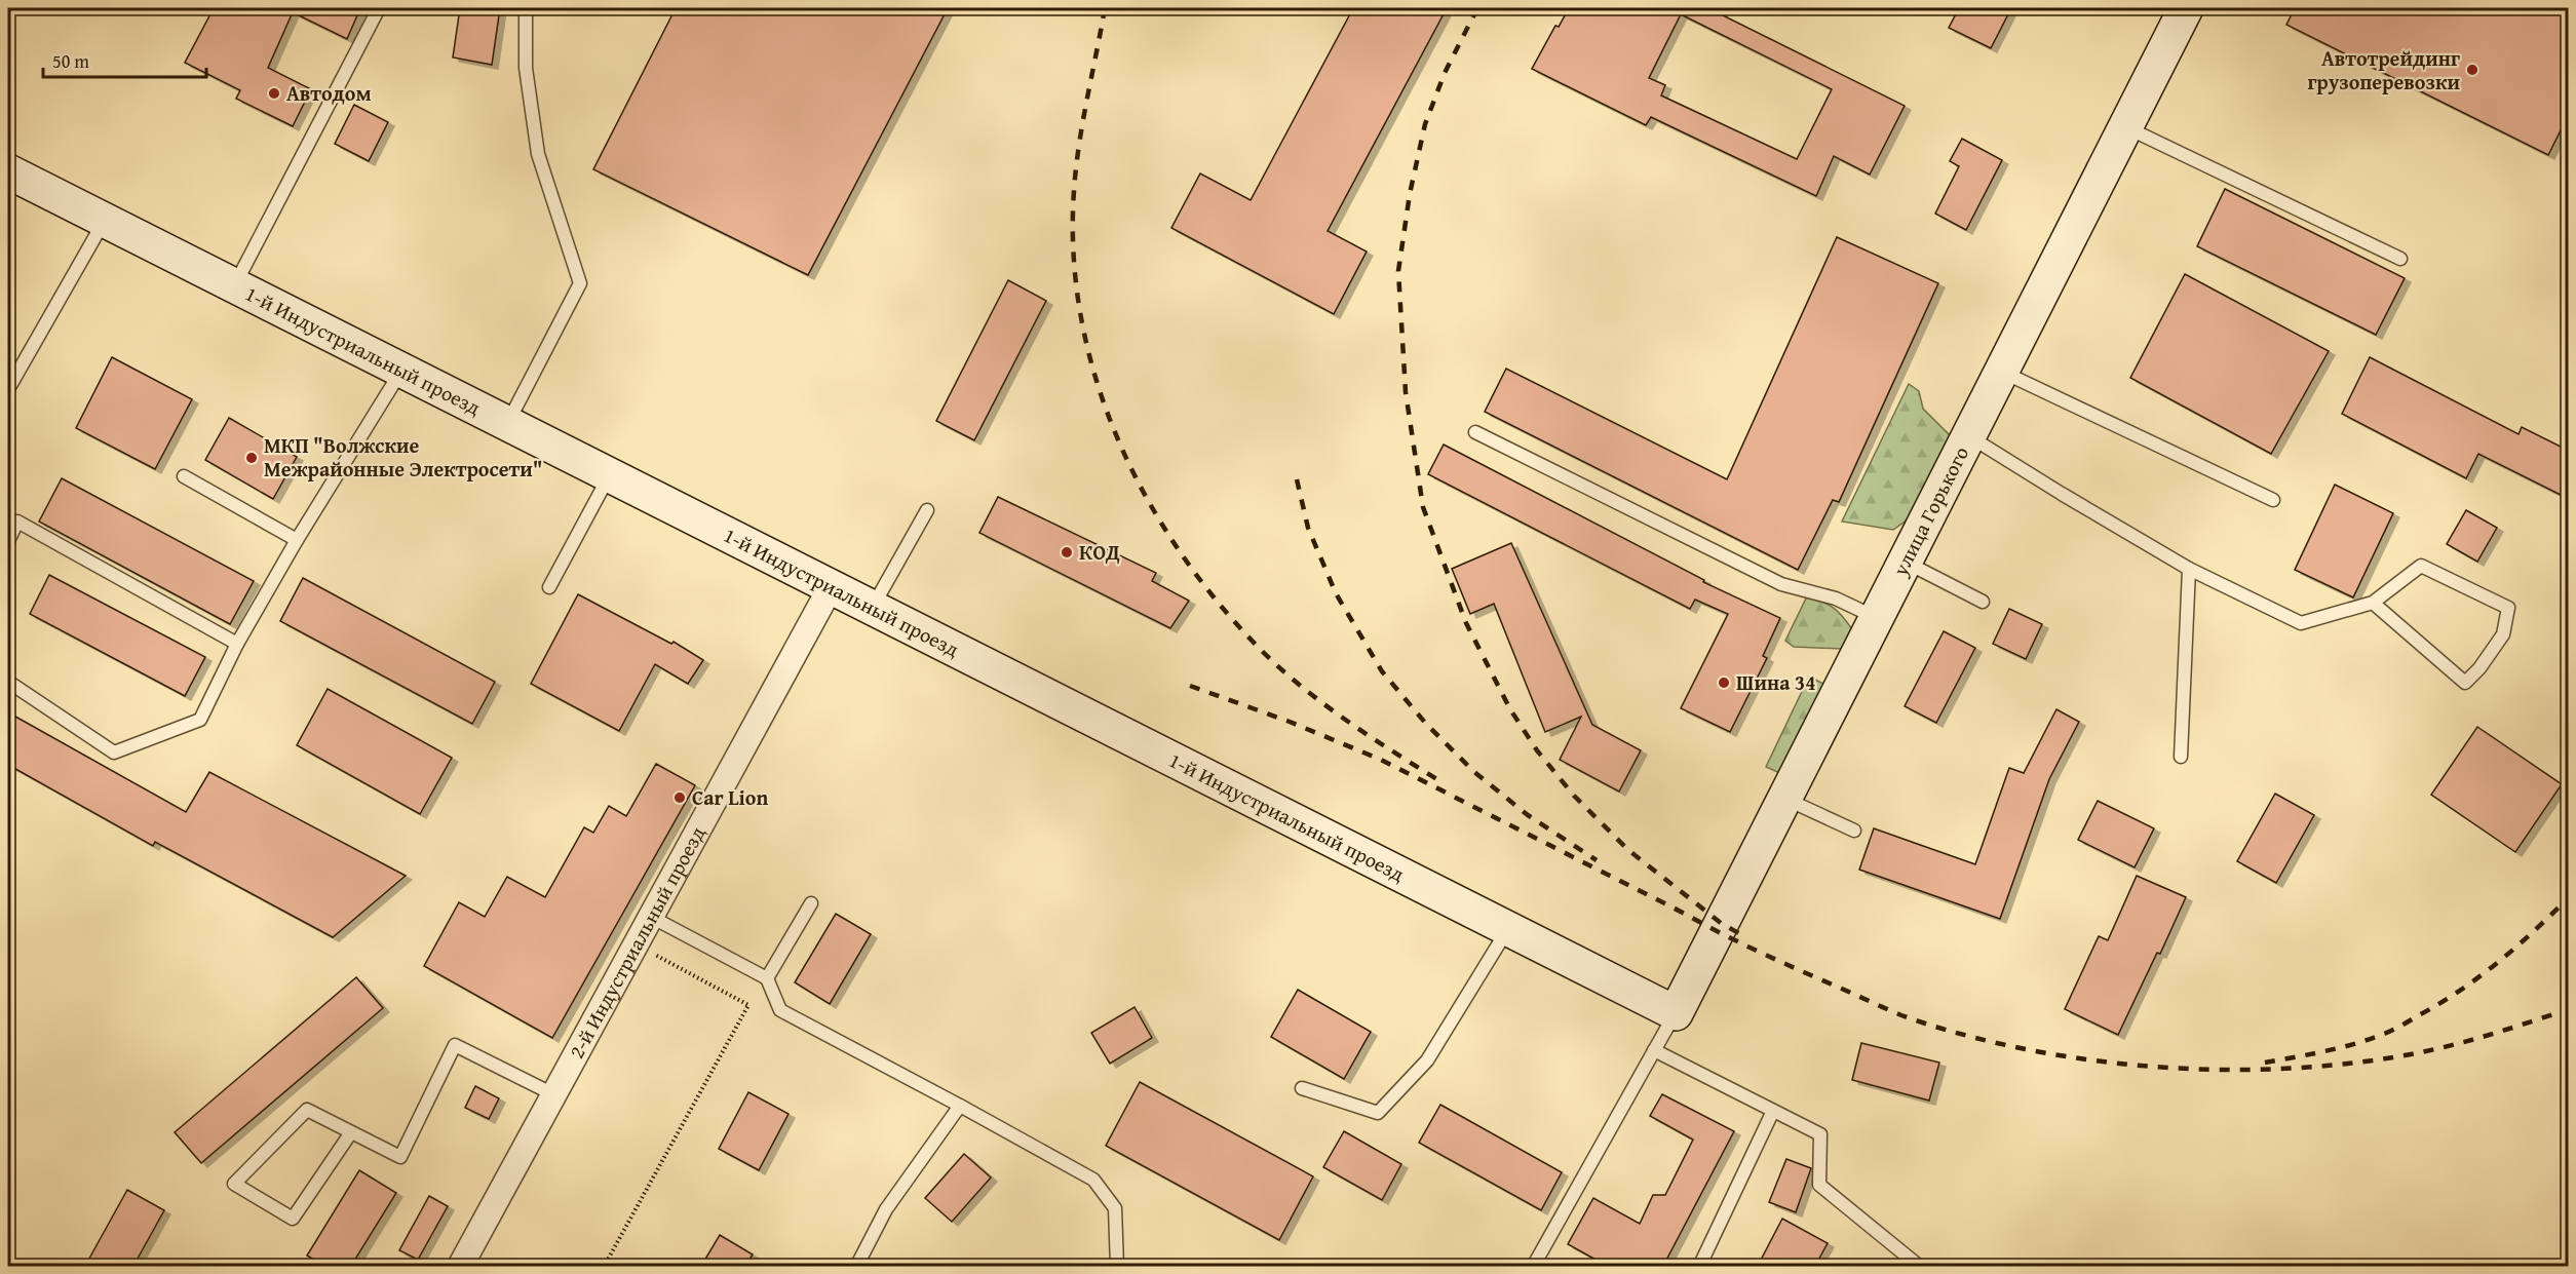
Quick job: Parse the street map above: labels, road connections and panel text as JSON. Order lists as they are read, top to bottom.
{
  "streets": {
    "street": ["1-й Индустриальный проезд", "улица Горького", "2-й Индустриальный проезд"]
  },
  "crossings": [
    ["1-й Индустриальный проезд", "улица Горького"],
    ["1-й Индустриальный проезд", "2-й Индустриальный проезд"]
  ],
  "places": [
    "Автотрейдинг грузоперевозки",
    "Автодом",
    "МКП \"Волжские Межрайонные Электросети\"",
    "КОД",
    "Шина 34",
    "Car Lion"
  ],
  "scale_bar": "50 m"
}
